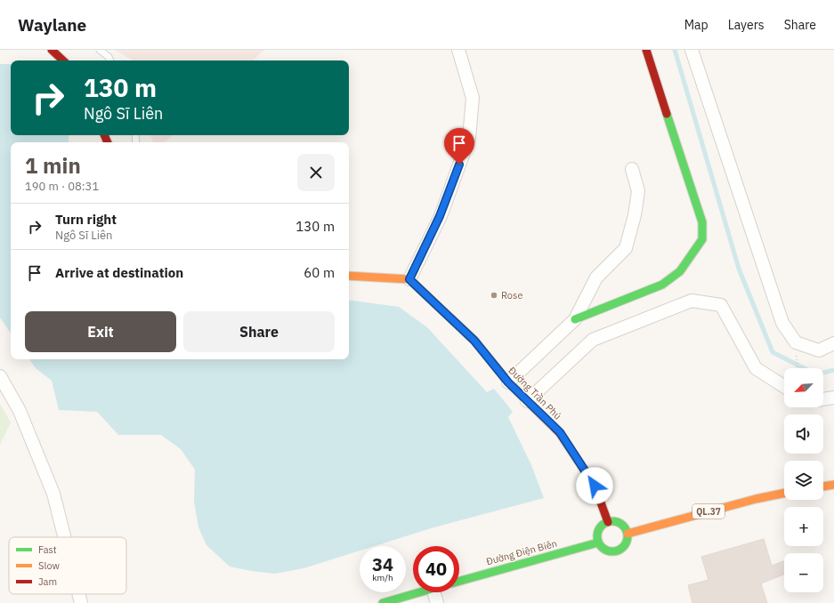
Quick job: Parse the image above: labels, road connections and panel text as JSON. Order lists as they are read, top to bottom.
{
  "streets": {
    "street": ["Đường Trần Phú", "QL.37", "Đường Điện Biên"]
  },
  "crossings": [
    ["Đường Trần Phú", "QL.37"],
    ["Đường Trần Phú", "Đường Điện Biên"],
    ["QL.37", "Đường Điện Biên"]
  ],
  "places": ["Rose"],
  "legend": ["Fast", "Slow", "Jam"],
  "north": "bottom left",
  "page": {
    "header": "Waylane",
    "nav": ["Map", "Layers", "Share"],
    "turn": ["130 m", "Ngô Sĩ Liên"],
    "heading": ["1 min", "190 m · 08:31"],
    "list": [
      {
        "name": "Turn right",
        "note": "Ngô Sĩ Liên",
        "value": "130 m"
      },
      {
        "name": "Arrive at destination",
        "value": "60 m"
      }
    ],
    "buttons": ["Exit", "Share"],
    "map_buttons": ["+", "−"],
    "speed": "34 km/h",
    "limit": "40"
  }
}
